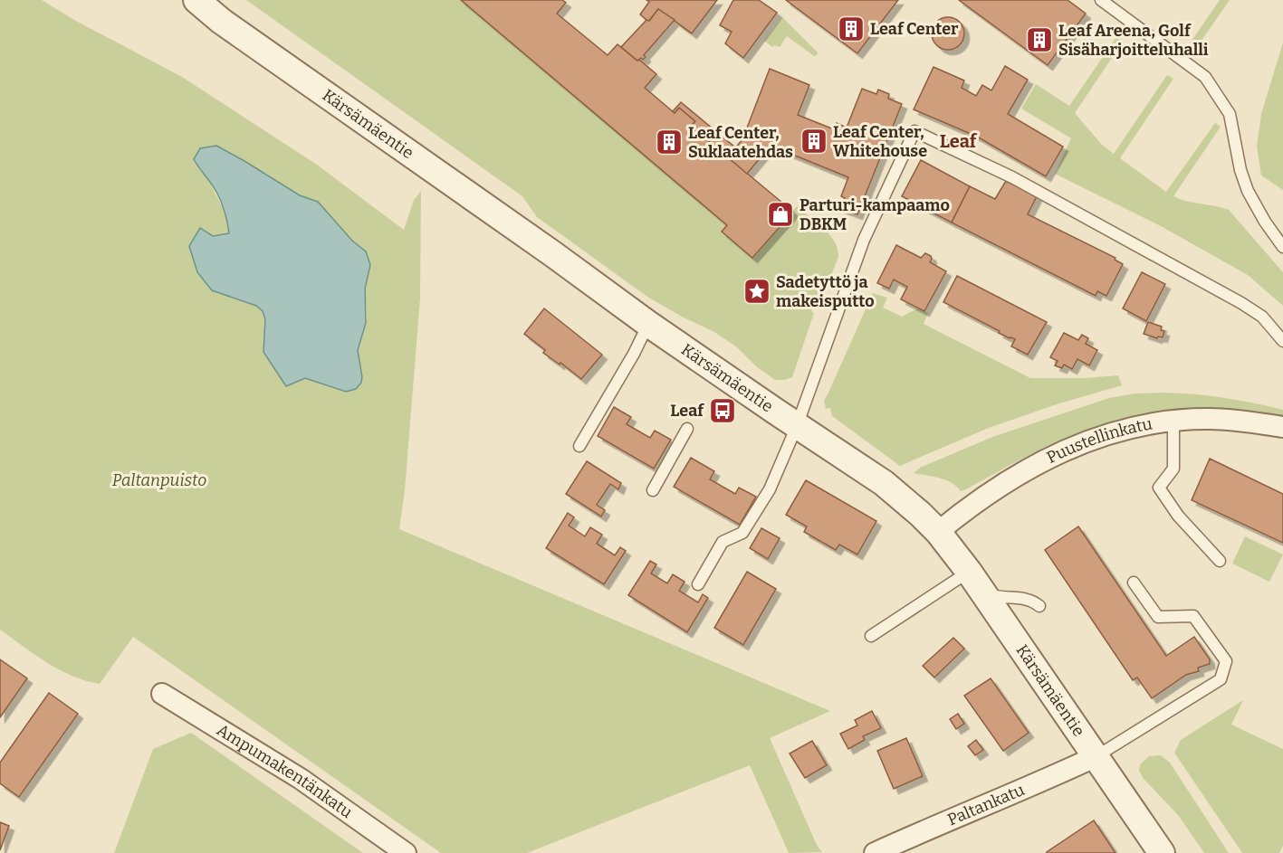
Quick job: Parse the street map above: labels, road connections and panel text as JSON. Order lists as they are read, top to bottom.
{
  "streets": {
    "street": [
      "Kärsämäentie",
      "Puustellinkatu",
      "Ampumakentänkatu",
      "Paltankatu"
    ]
  },
  "crossings": [
    ["Kärsämäentie", "Puustellinkatu"],
    ["Kärsämäentie", "Paltankatu"]
  ],
  "districts": ["Leaf"],
  "parks": ["Paltanpuisto"],
  "places": {
    "building": [
      "Leaf Center",
      "Leaf Areena, Golf Sisäharjoitteluhalli",
      "Leaf Center, Whitehouse",
      "Leaf Center, Suklaatehdas"
    ],
    "shop": ["Parturi-kampaamo DBKM"],
    "place": ["Sadetyttö ja makeisputto"],
    "bus stop": ["Leaf"]
  }
}
